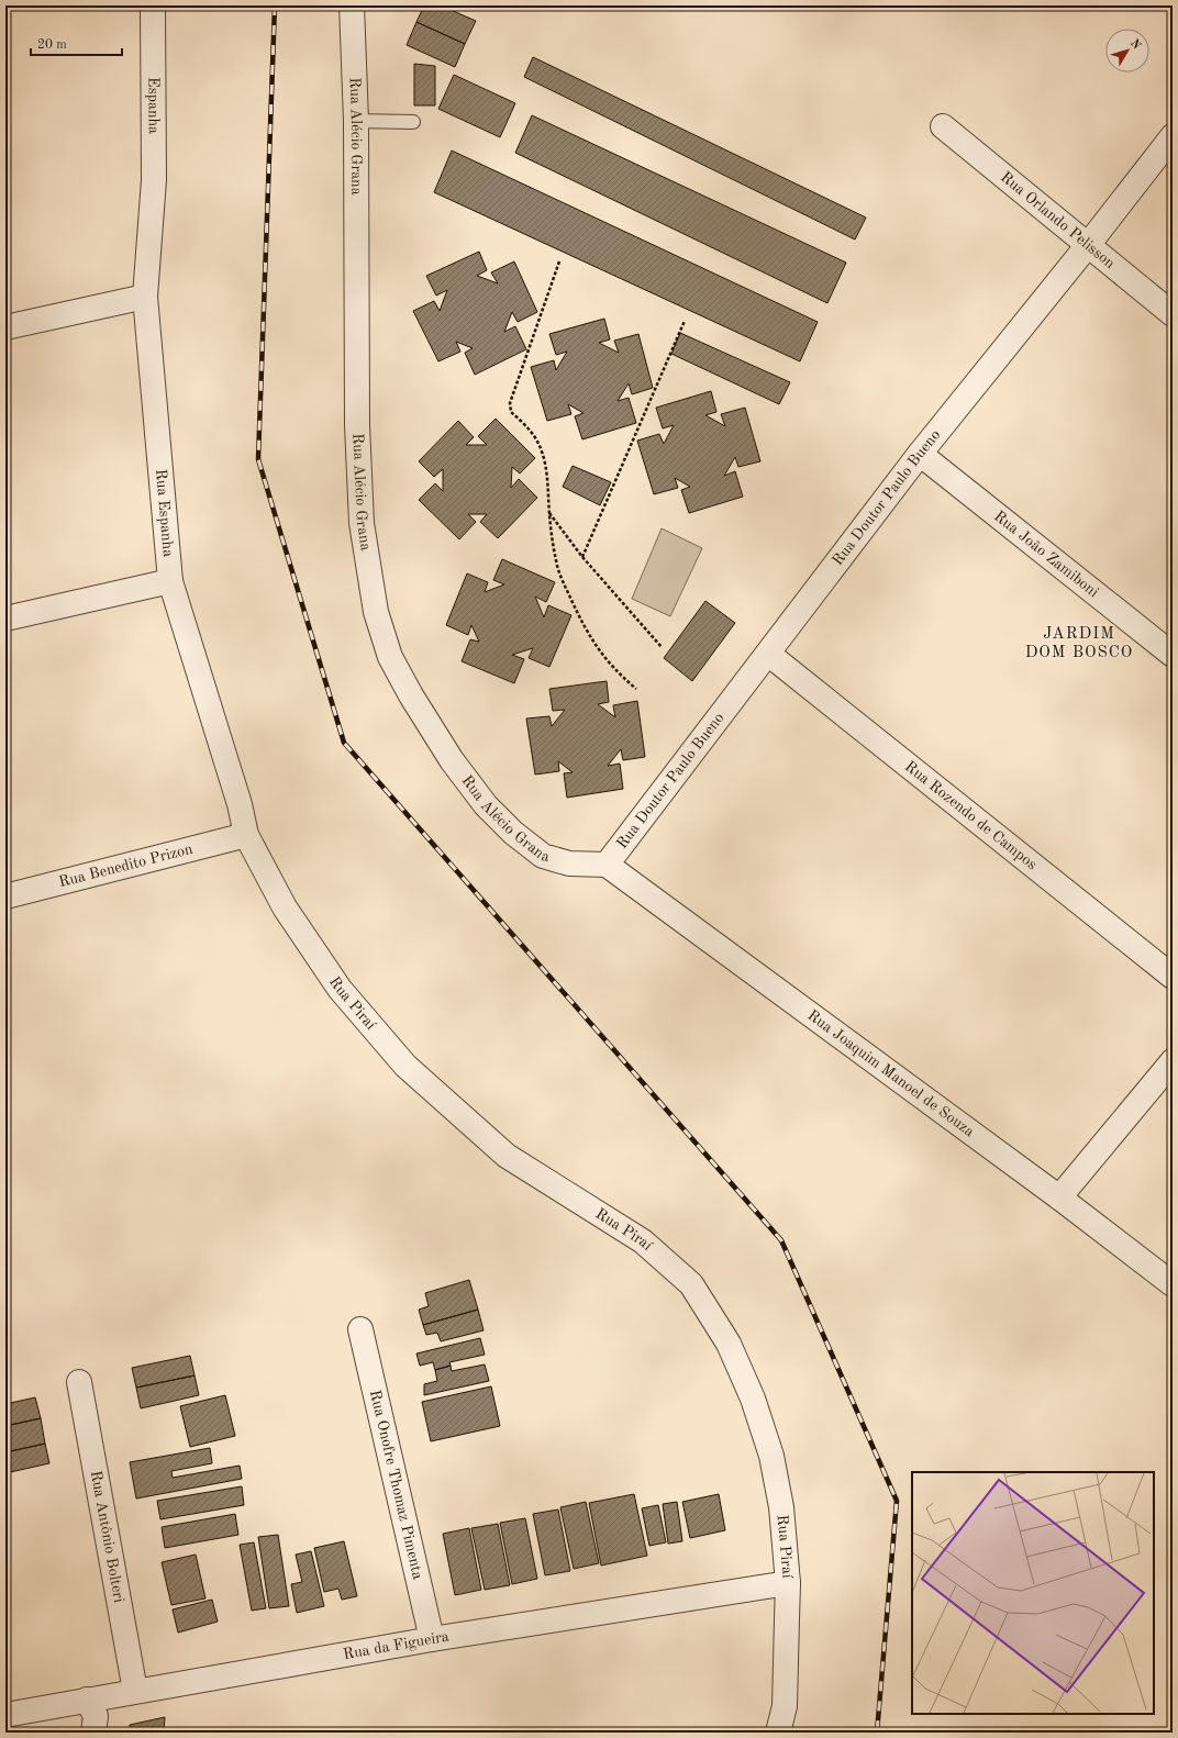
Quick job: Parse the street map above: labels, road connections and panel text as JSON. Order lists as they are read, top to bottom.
{
  "streets": {
    "street": [
      "Espanha",
      "Rua Alécio Grana",
      "Rua Orlando Pelisson",
      "Rua Doutor Paulo Bueno",
      "Rua Espanha",
      "Rua João Zamiboni",
      "Rua Rozendo de Campos",
      "Rua Benedito Prizon",
      "Rua Piraí",
      "Rua Joaquim Manoel de Souza",
      "Rua Onofre Thomaz Pimenta",
      "Rua Antônio Bolteri",
      "Rua da Figueira"
    ]
  },
  "crossings": [
    ["Espanha", "Rua Espanha"],
    ["Rua Alécio Grana", "Rua Doutor Paulo Bueno"],
    ["Rua Alécio Grana", "Rua Joaquim Manoel de Souza"],
    ["Rua Orlando Pelisson", "Rua Doutor Paulo Bueno"],
    ["Rua Doutor Paulo Bueno", "Rua João Zamiboni"],
    ["Rua Doutor Paulo Bueno", "Rua Rozendo de Campos"],
    ["Rua Doutor Paulo Bueno", "Rua Joaquim Manoel de Souza"],
    ["Rua Espanha", "Rua Benedito Prizon"],
    ["Rua Espanha", "Rua Piraí"],
    ["Rua Benedito Prizon", "Rua Piraí"],
    ["Rua Piraí", "Rua da Figueira"],
    ["Rua Onofre Thomaz Pimenta", "Rua da Figueira"],
    ["Rua Antônio Bolteri", "Rua da Figueira"]
  ],
  "districts": ["JARDIM DOM BOSCO"],
  "scale_bar": "20 m",
  "north": "top right"
}
